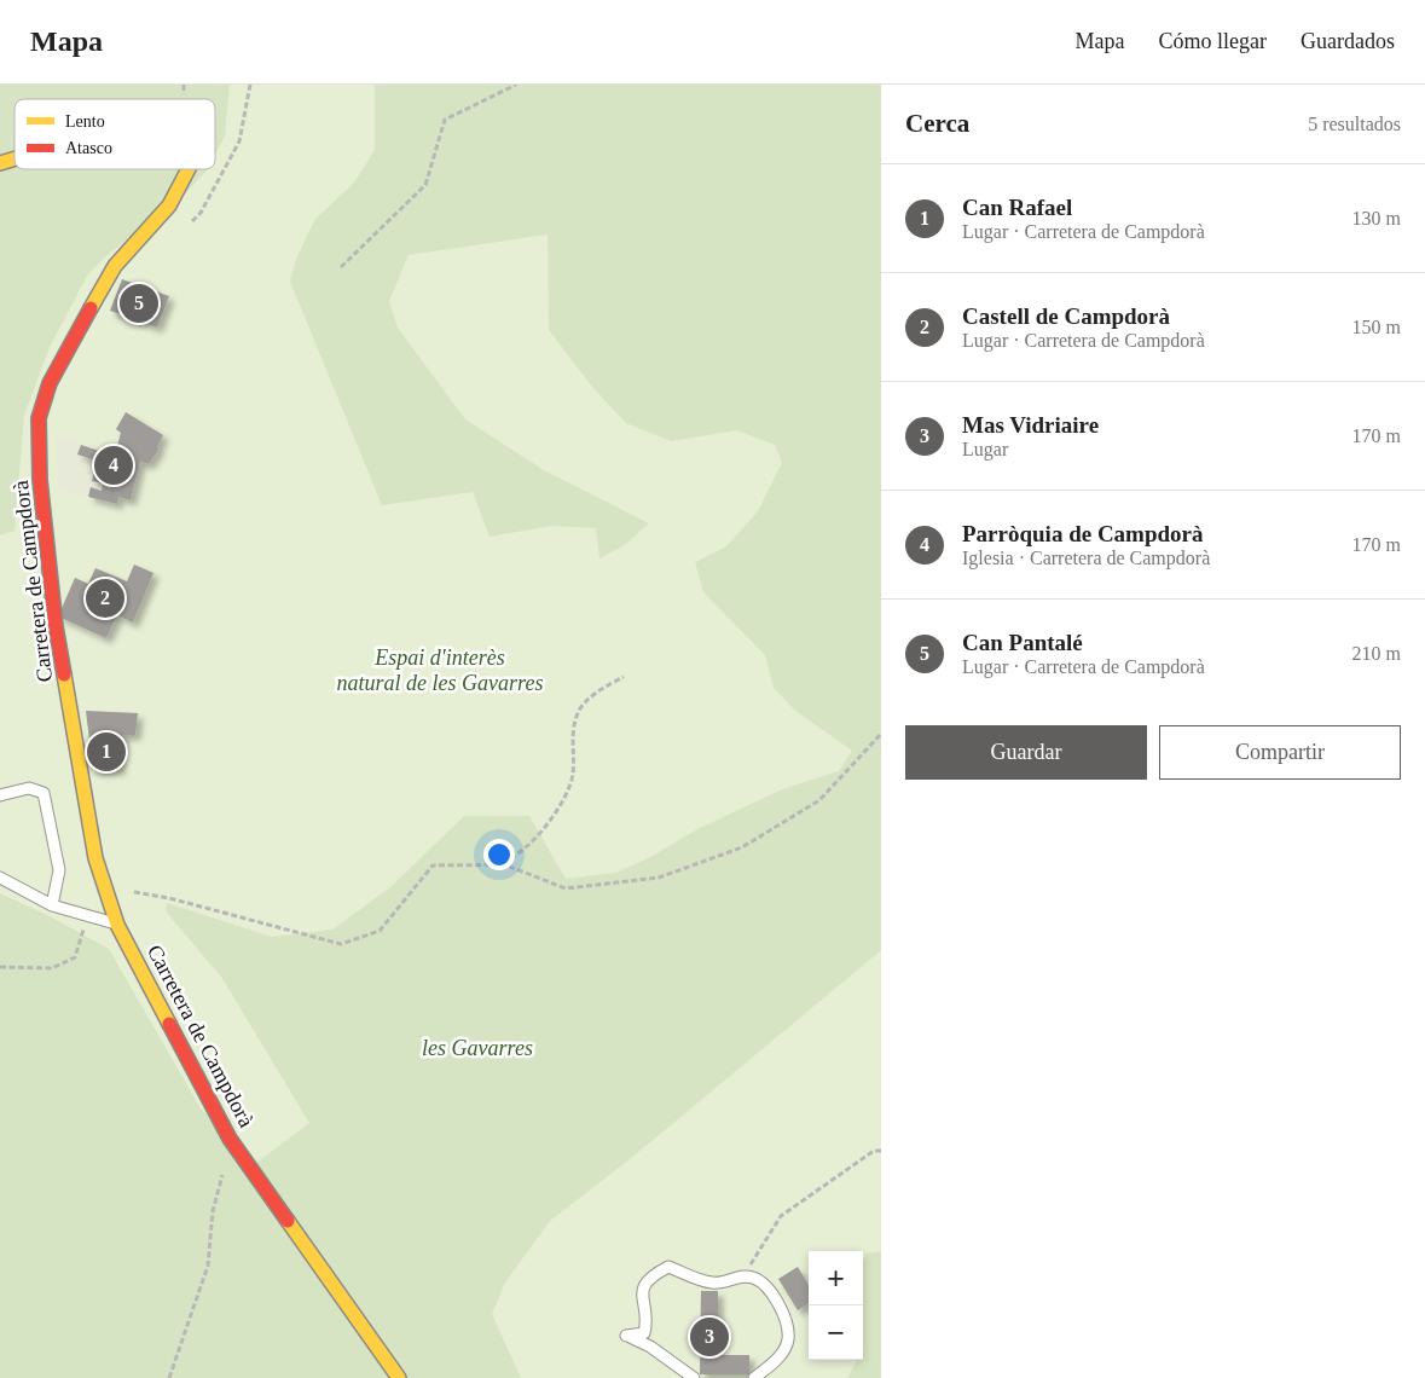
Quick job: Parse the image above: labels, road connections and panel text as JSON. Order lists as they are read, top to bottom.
{
  "streets": {
    "street": ["Carretera de Campdorà"]
  },
  "parks": ["Espai d'interès natural de les Gavarres", "les Gavarres"],
  "legend": ["Lento", "Atasco"],
  "page": {
    "header": "Mapa",
    "nav": ["Mapa", "Cómo llegar", "Guardados"],
    "heading": ["Cerca", "5 resultados"],
    "list": [
      {
        "mark": "1",
        "name": "Can Rafael",
        "note": "Lugar · Carretera de Campdorà",
        "value": "130 m"
      },
      {
        "mark": "2",
        "name": "Castell de Campdorà",
        "note": "Lugar · Carretera de Campdorà",
        "value": "150 m"
      },
      {
        "mark": "3",
        "name": "Mas Vidriaire",
        "note": "Lugar",
        "value": "170 m"
      },
      {
        "mark": "4",
        "name": "Parròquia de Campdorà",
        "note": "Iglesia · Carretera de Campdorà",
        "value": "170 m"
      },
      {
        "mark": "5",
        "name": "Can Pantalé",
        "note": "Lugar · Carretera de Campdorà",
        "value": "210 m"
      }
    ],
    "pins": [
      "5",
      "4",
      "2",
      "1",
      "3"
    ],
    "buttons": ["Guardar", "Compartir"],
    "map_buttons": ["+", "−"]
  }
}
